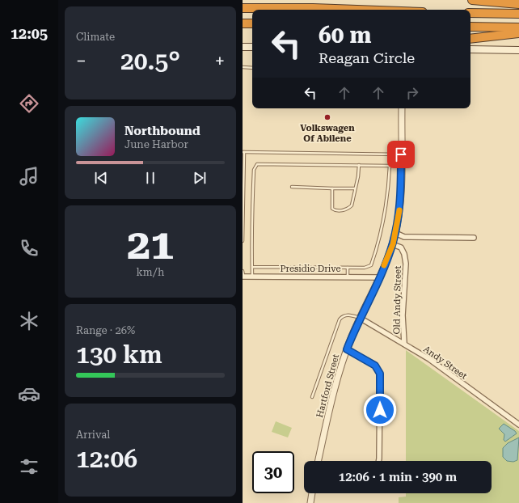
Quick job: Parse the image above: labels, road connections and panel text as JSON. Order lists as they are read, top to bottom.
{
  "streets": {
    "street": [
      "Presidio Drive",
      "Old Andy Street",
      "Andy Street",
      "Hartford Street"
    ]
  },
  "crossings": [
    ["Presidio Drive", "Hartford Street"],
    ["Old Andy Street", "Andy Street"],
    ["Old Andy Street", "Hartford Street"],
    ["Andy Street", "Hartford Street"]
  ],
  "places": ["Volkswagen Of Abilene"],
  "page": {
    "tabs": "12:05",
    "tile": [
      "Climate",
      ["21", "km/h"],
      ["Range · 26%", "130 km"],
      ["Arrival", "12:06"]
    ],
    "turn": ["60 m", "Reagan Circle"],
    "heat": ["−", "20.5°", "+"],
    "song": ["Northbound", "June Harbor"],
    "limit": "30",
    "trip": "12:06 · 1 min · 390 m"
  }
}
